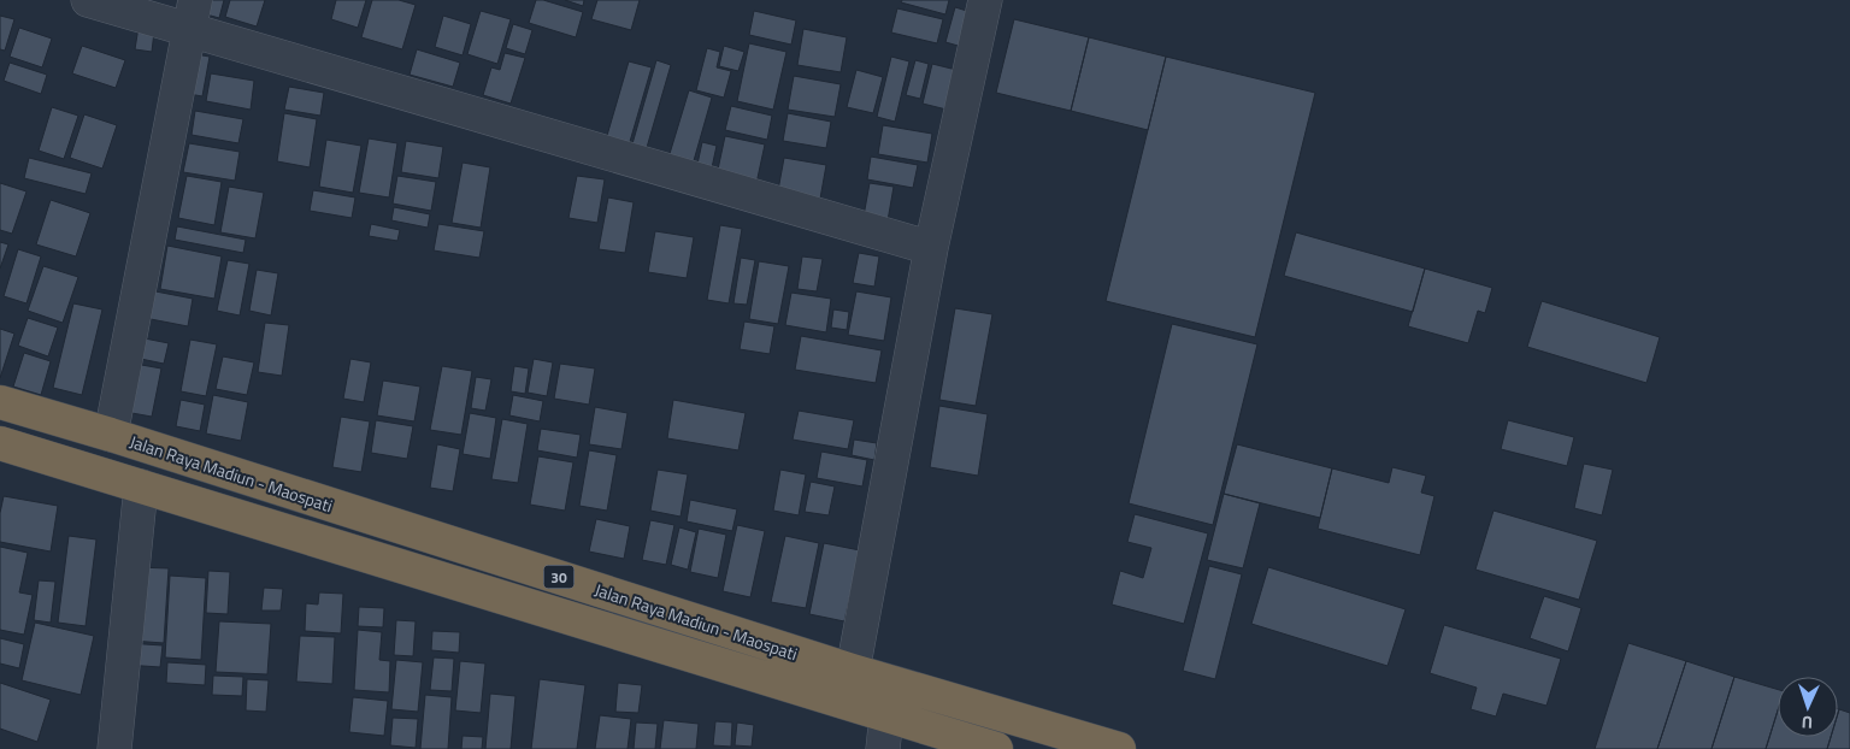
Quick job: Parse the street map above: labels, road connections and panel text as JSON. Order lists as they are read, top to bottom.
{
  "streets": {
    "highway": ["Jalan Raya Madiun - Maospati", "30"]
  },
  "north": "bottom"
}
